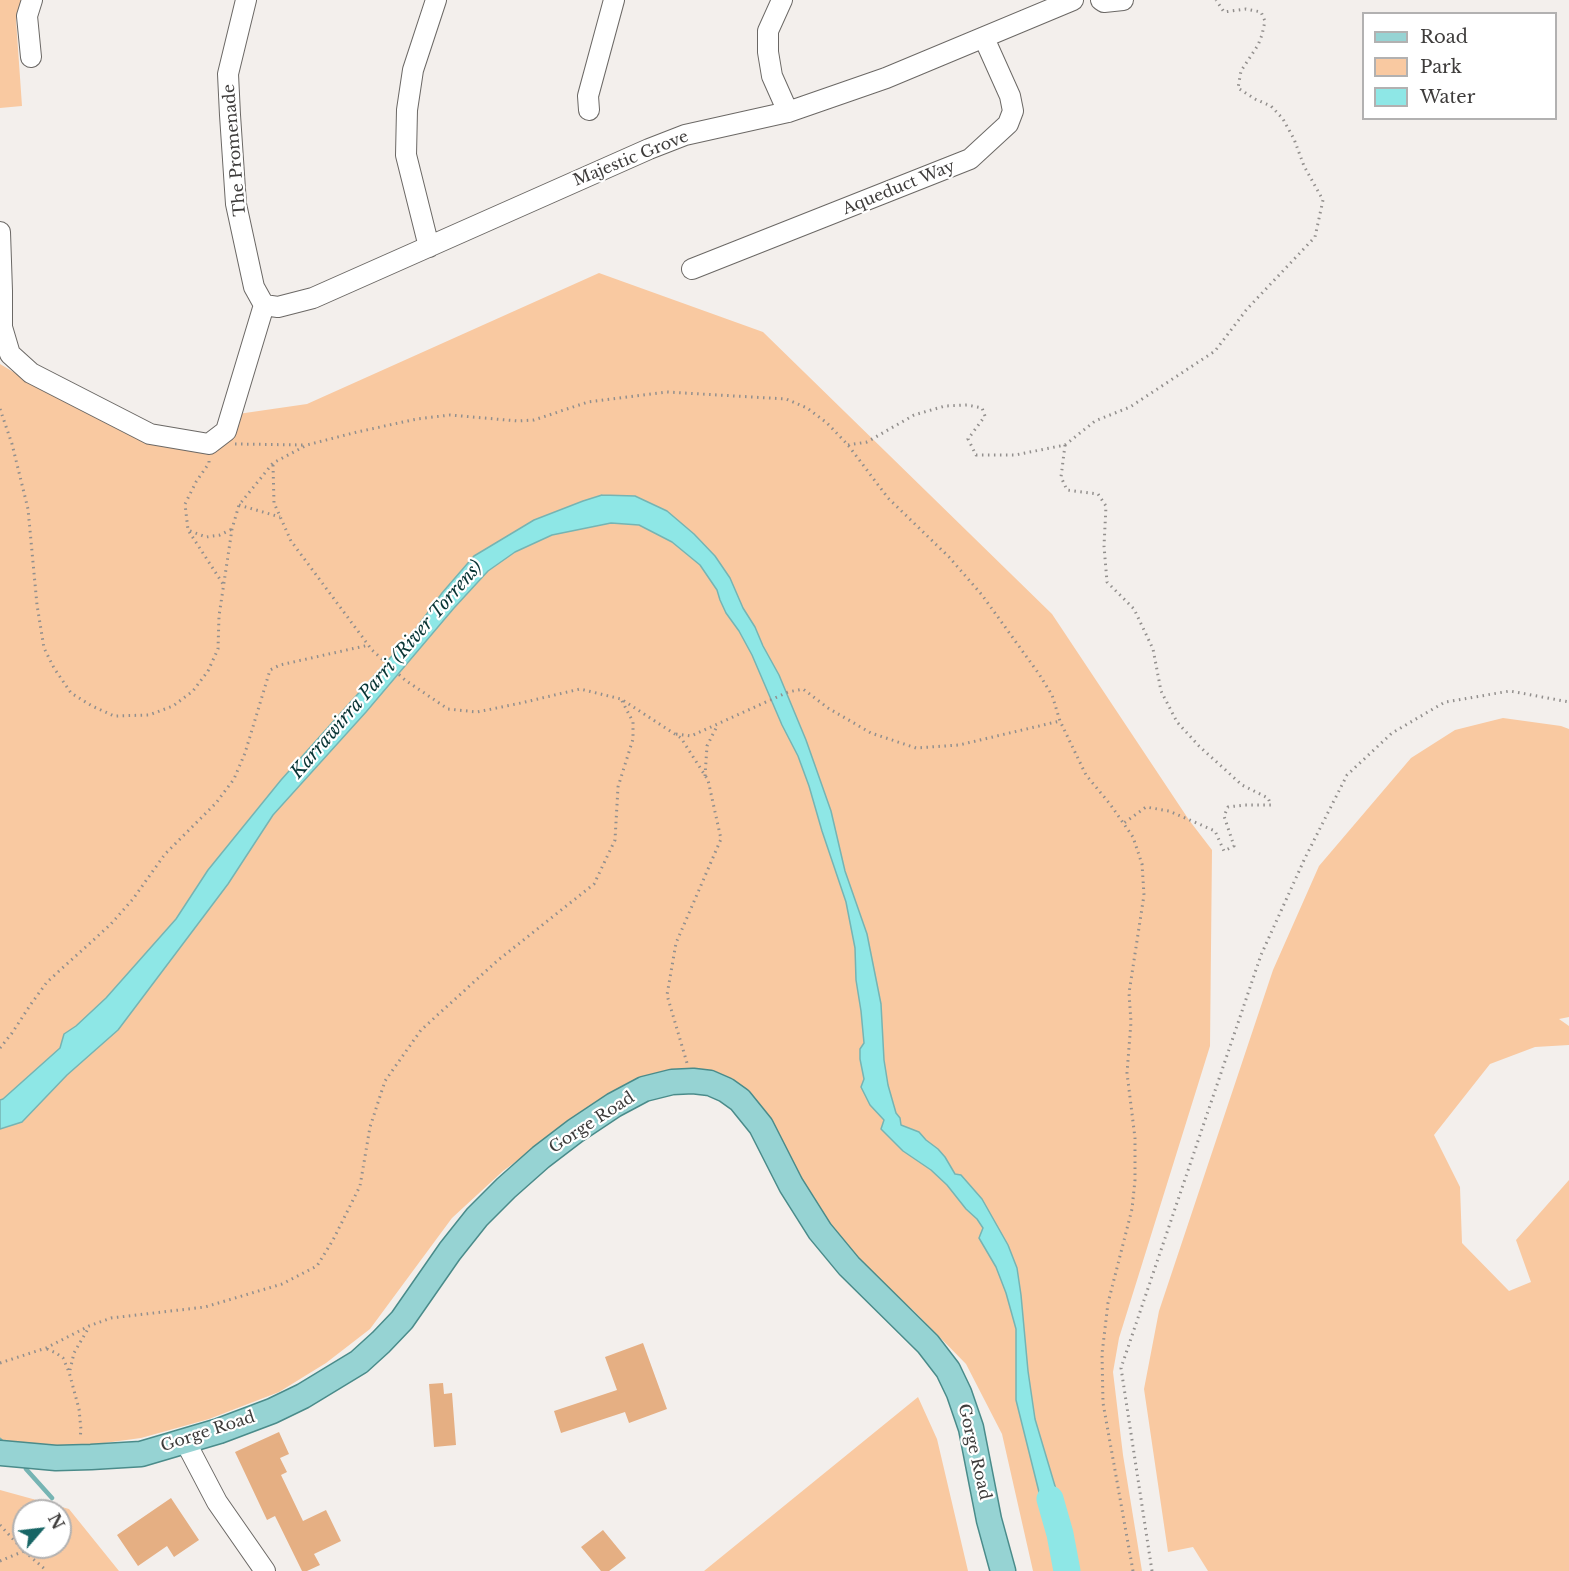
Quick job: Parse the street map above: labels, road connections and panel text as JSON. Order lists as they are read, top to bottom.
{
  "streets": {
    "main road": ["Gorge Road"],
    "street": ["The Promenade", "Majestic Grove", "Aqueduct Way"]
  },
  "crossings": [
    ["The Promenade", "Majestic Grove"],
    ["Majestic Grove", "Aqueduct Way"]
  ],
  "water": ["Karrawirra Parri (River Torrens)"],
  "legend": ["Road", "Park", "Water"],
  "north": "top right"
}
